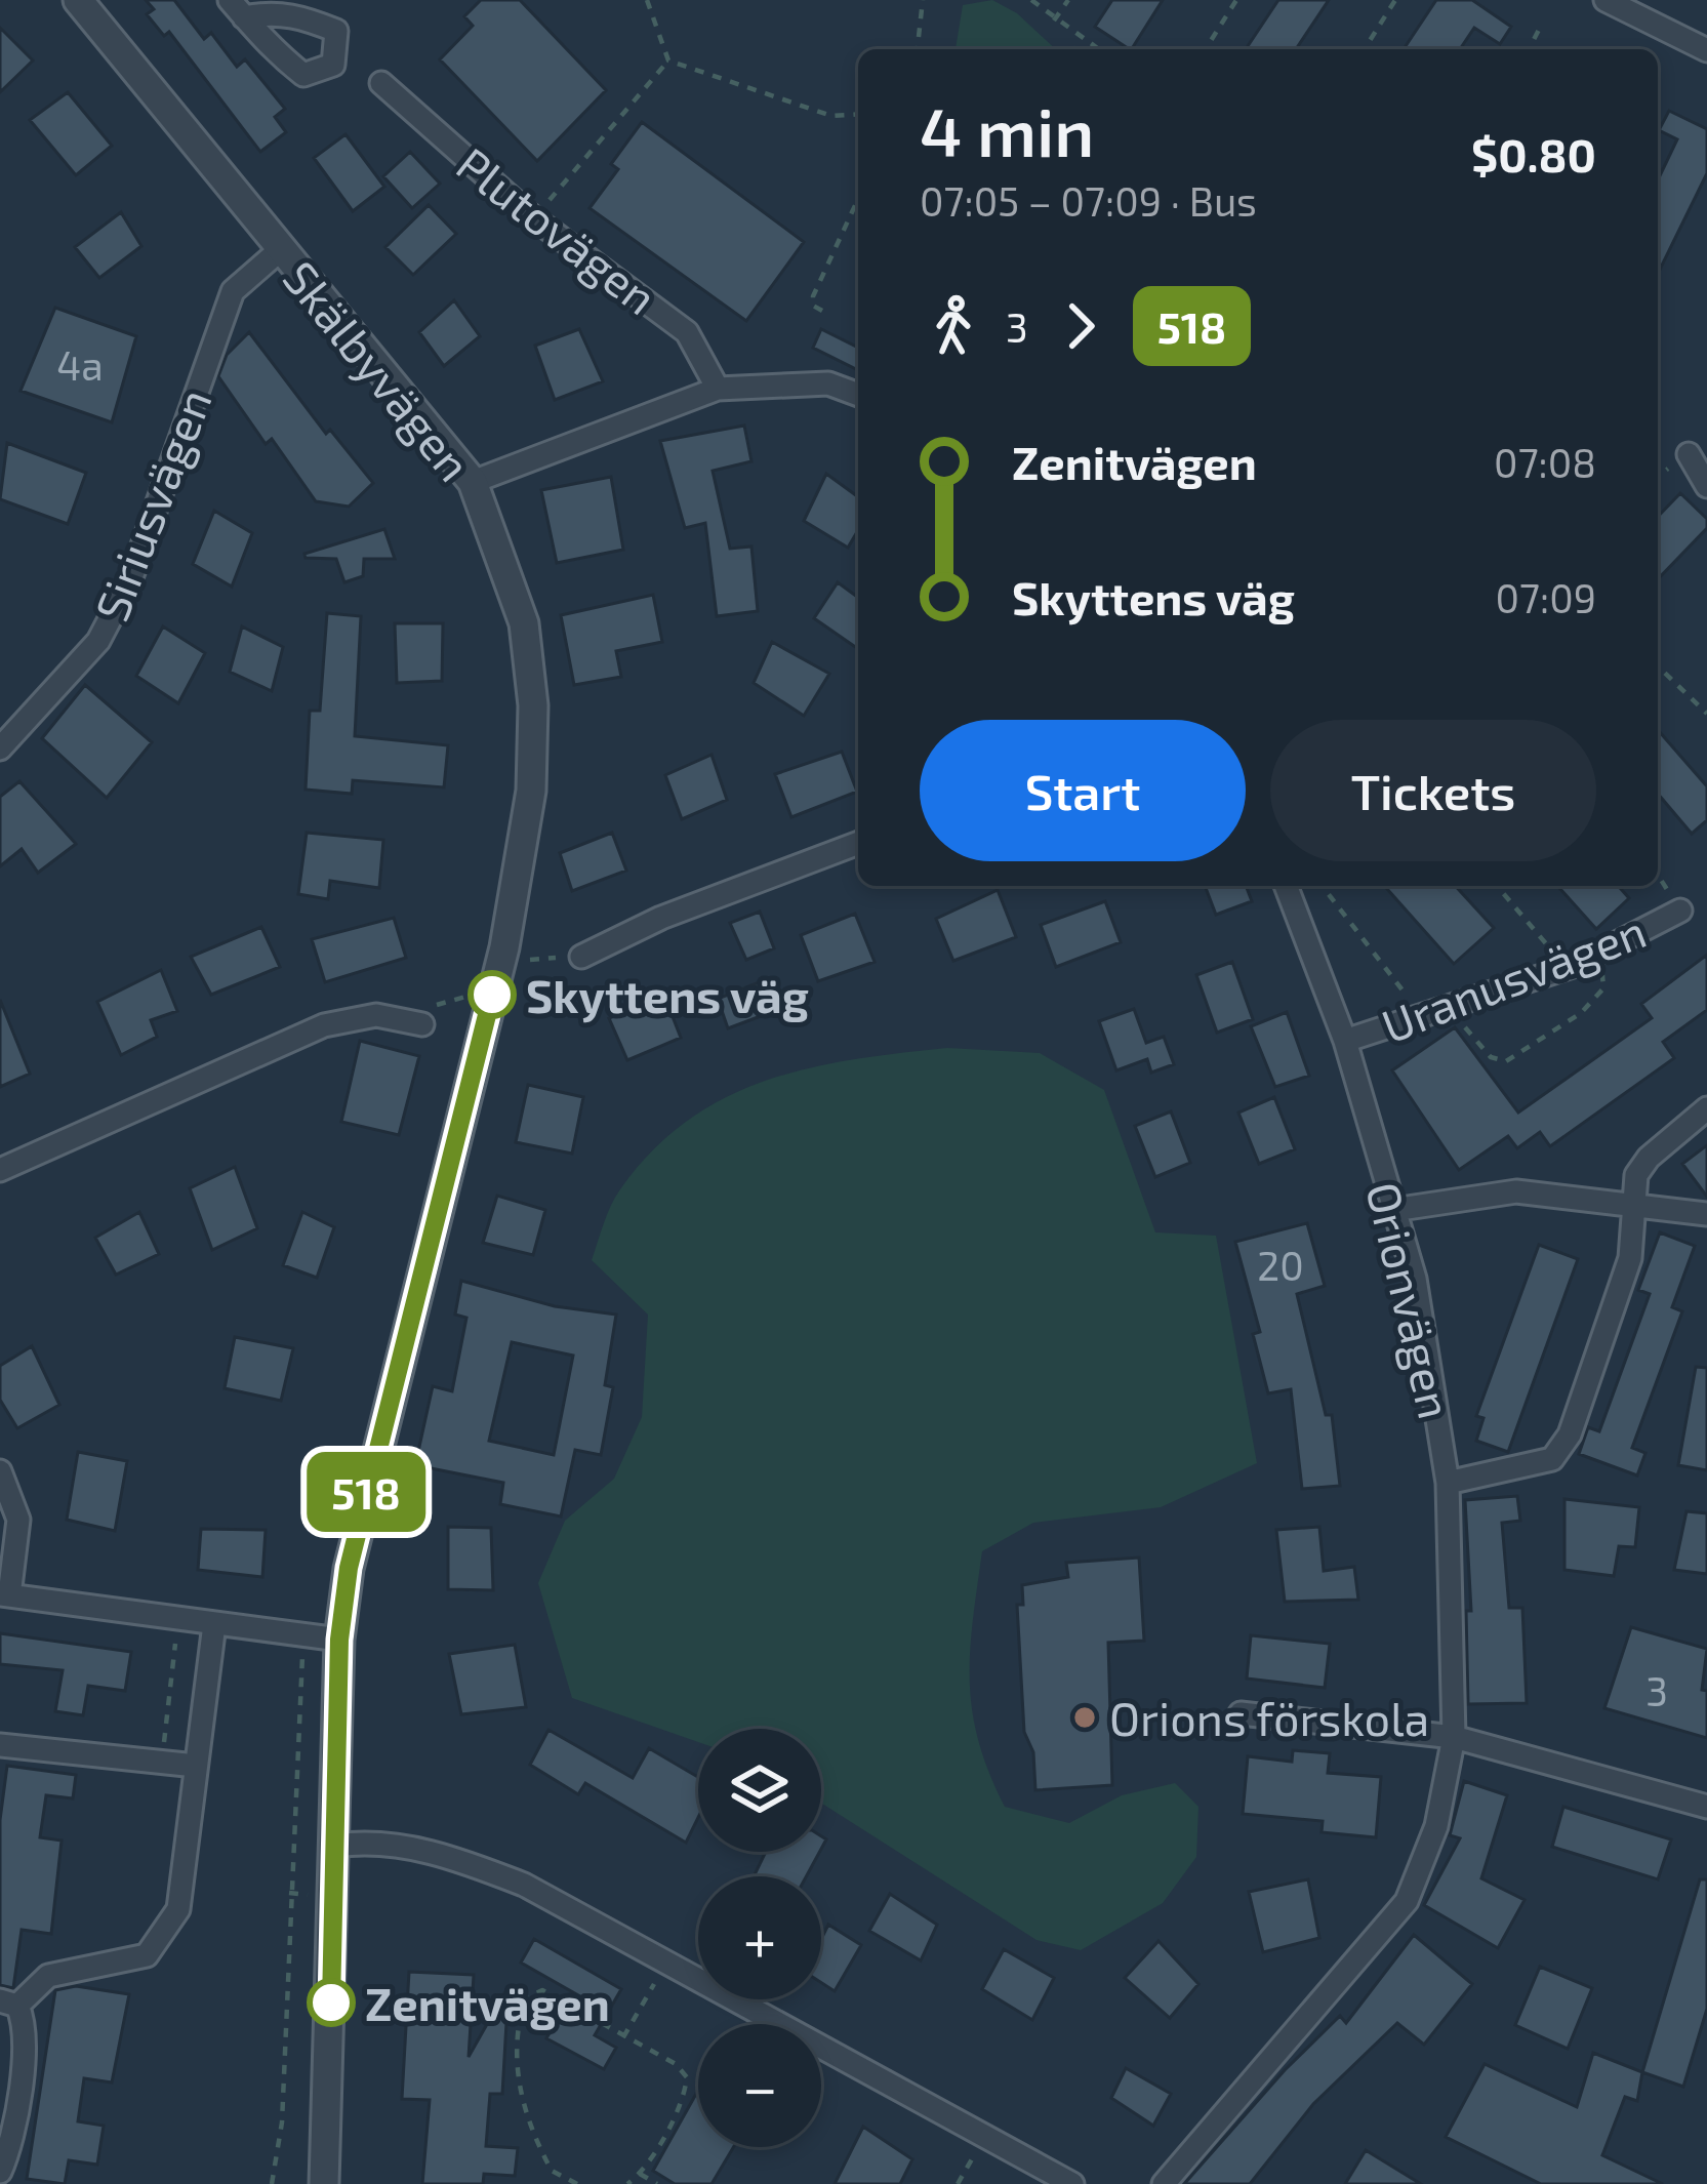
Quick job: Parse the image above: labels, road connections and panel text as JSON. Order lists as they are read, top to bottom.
{
  "streets": {
    "street": [
      "Plutovägen",
      "Skälbyvägen",
      "Siriusvägen",
      "Uranusvägen",
      "Orionvägen"
    ]
  },
  "crossings": [
    ["Skälbyvägen", "Siriusvägen"],
    ["Uranusvägen", "Orionvägen"]
  ],
  "places": ["Skyttens väg", "Orions förskola", "Zenitvägen"],
  "lines": ["bus line 518"],
  "house_numbers": ["4a", "20", "3"],
  "page": {
    "on_map": "518",
    "heading": ["4 min", "07:05 – 07:09 · Bus", "$0.80"],
    "legs": ["3", "518"],
    "list": [
      {
        "name": "Zenitvägen",
        "value": "07:08"
      },
      {
        "name": "Skyttens väg",
        "value": "07:09"
      }
    ],
    "buttons": ["Start", "Tickets"],
    "map_buttons": ["+", "−"]
  }
}
